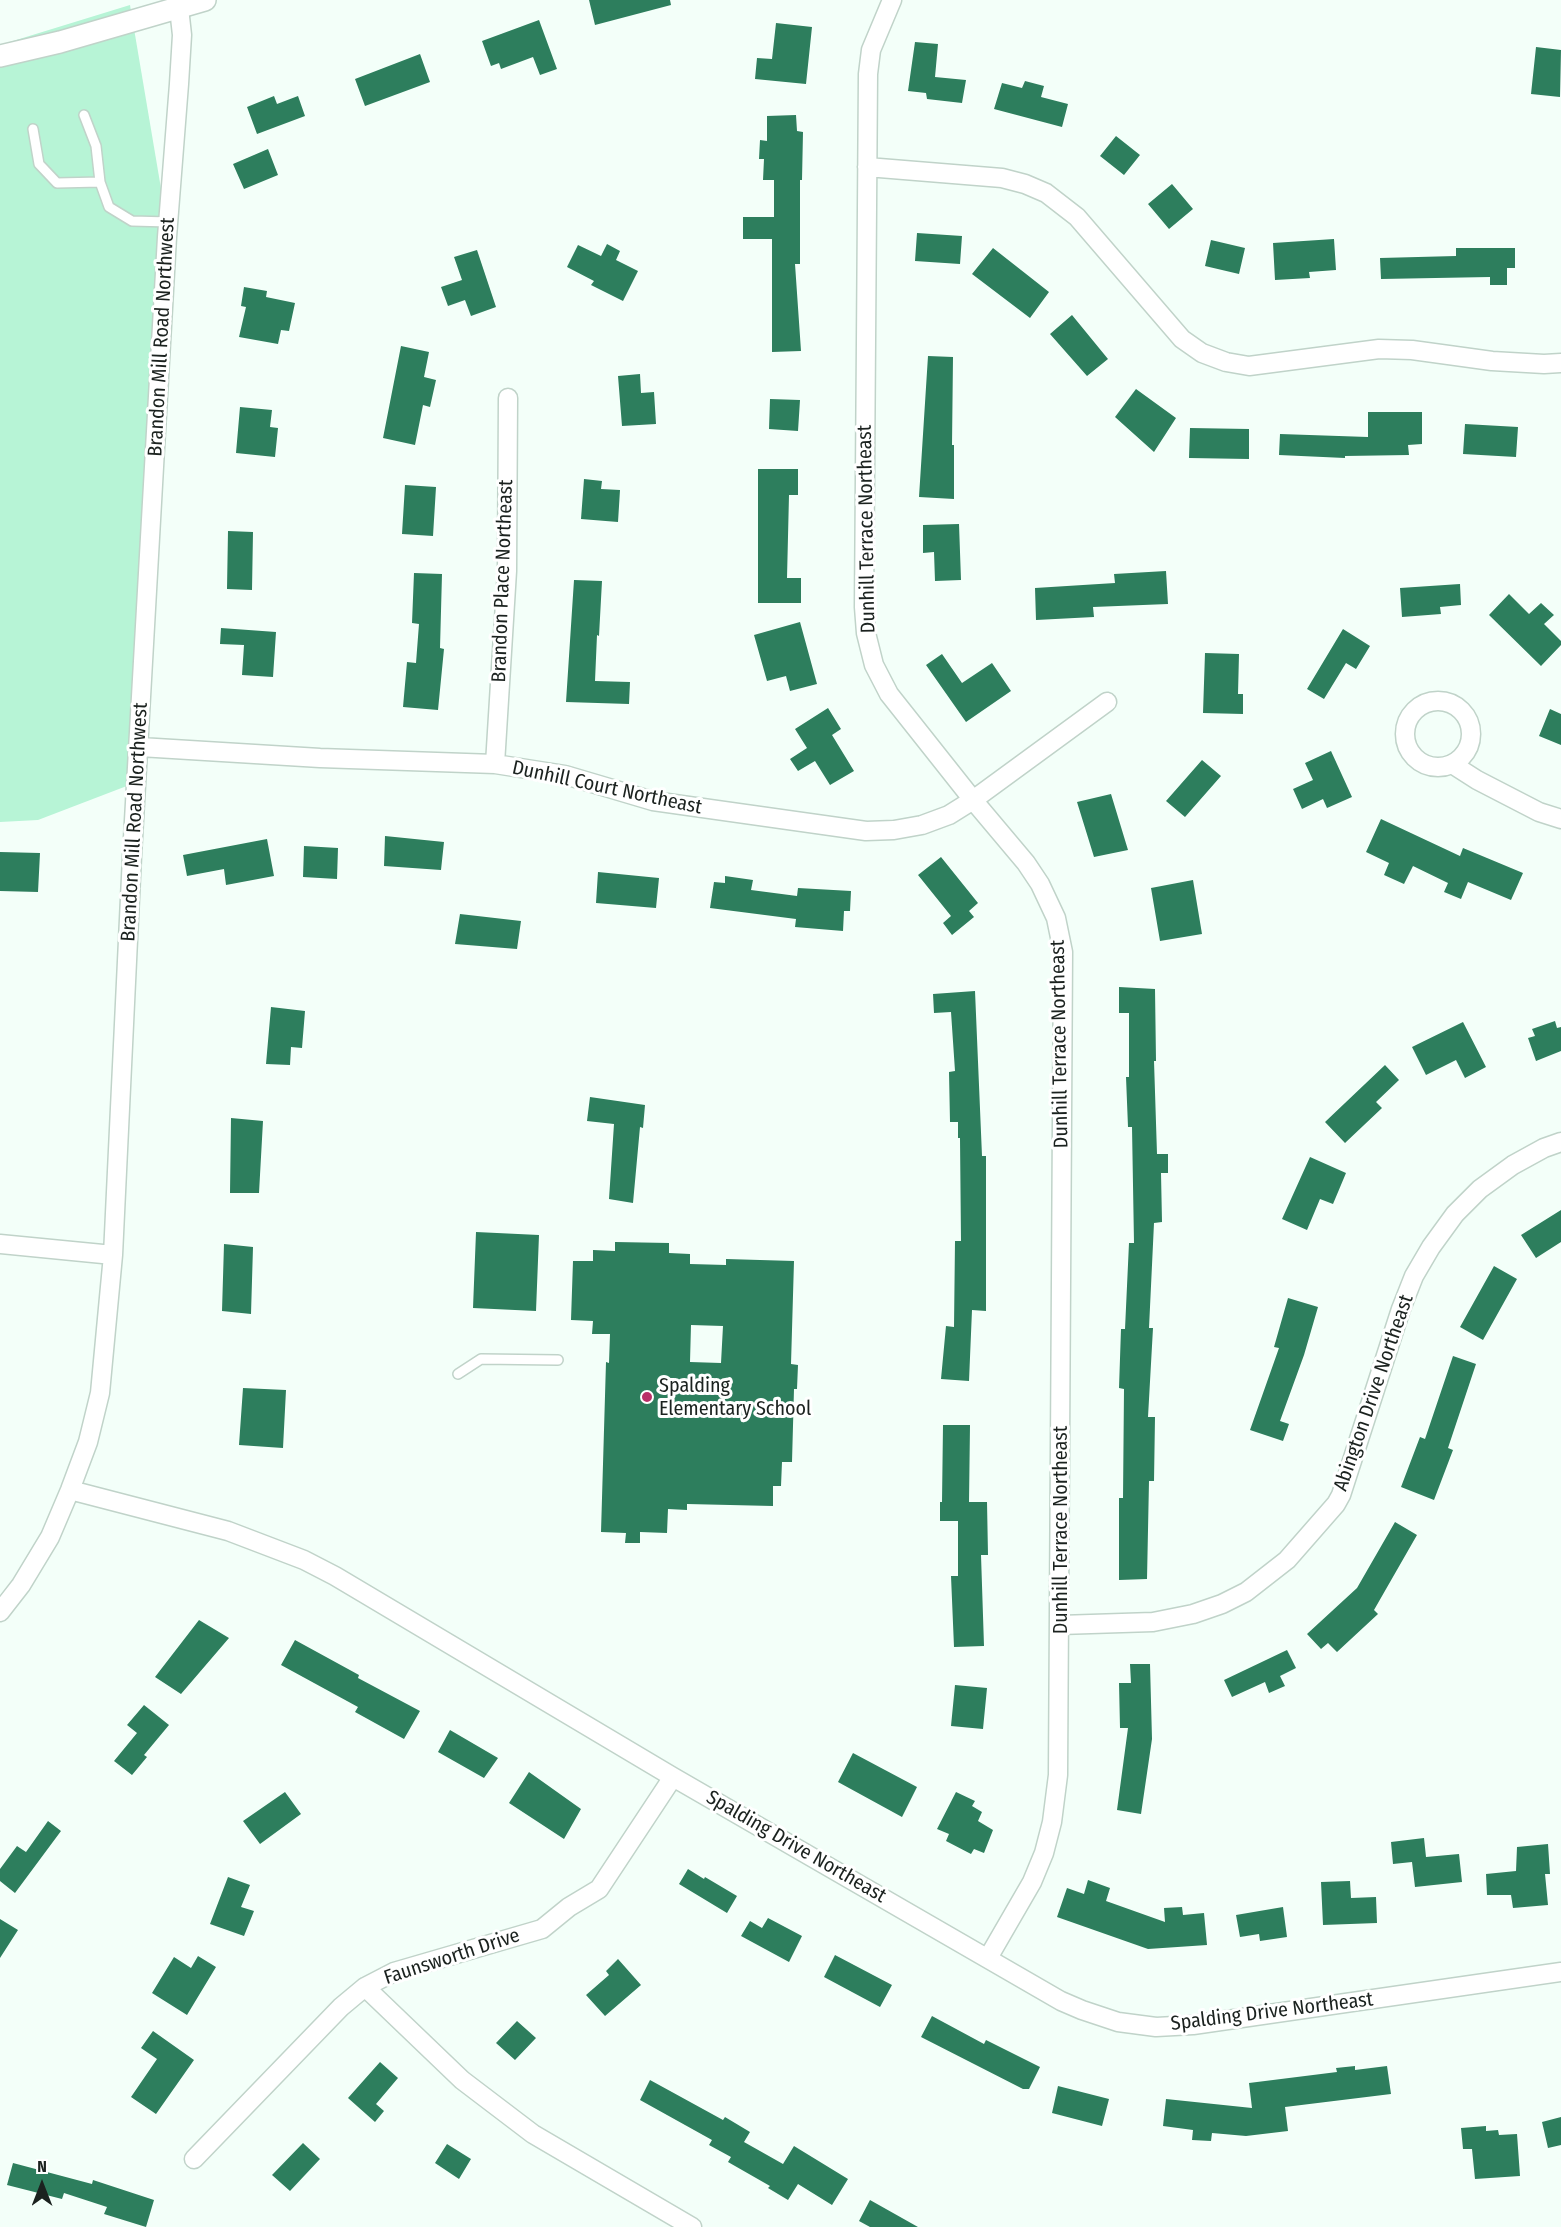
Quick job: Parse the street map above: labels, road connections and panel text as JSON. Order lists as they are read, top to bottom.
{
  "streets": {
    "street": [
      "Brandon Mill Road Northwest",
      "Dunhill Terrace Northeast",
      "Brandon Place Northeast",
      "Dunhill Court Northeast",
      "Abington Drive Northeast",
      "Spalding Drive Northeast",
      "Faunsworth Drive"
    ]
  },
  "crossings": [
    ["Brandon Mill Road Northwest", "Dunhill Court Northeast"],
    ["Brandon Mill Road Northwest", "Spalding Drive Northeast"],
    ["Dunhill Terrace Northeast", "Dunhill Court Northeast"],
    ["Dunhill Terrace Northeast", "Abington Drive Northeast"],
    ["Dunhill Terrace Northeast", "Spalding Drive Northeast"],
    ["Brandon Place Northeast", "Dunhill Court Northeast"],
    ["Spalding Drive Northeast", "Faunsworth Drive"]
  ],
  "places": ["Spalding Elementary School"],
  "north": "top"
}
